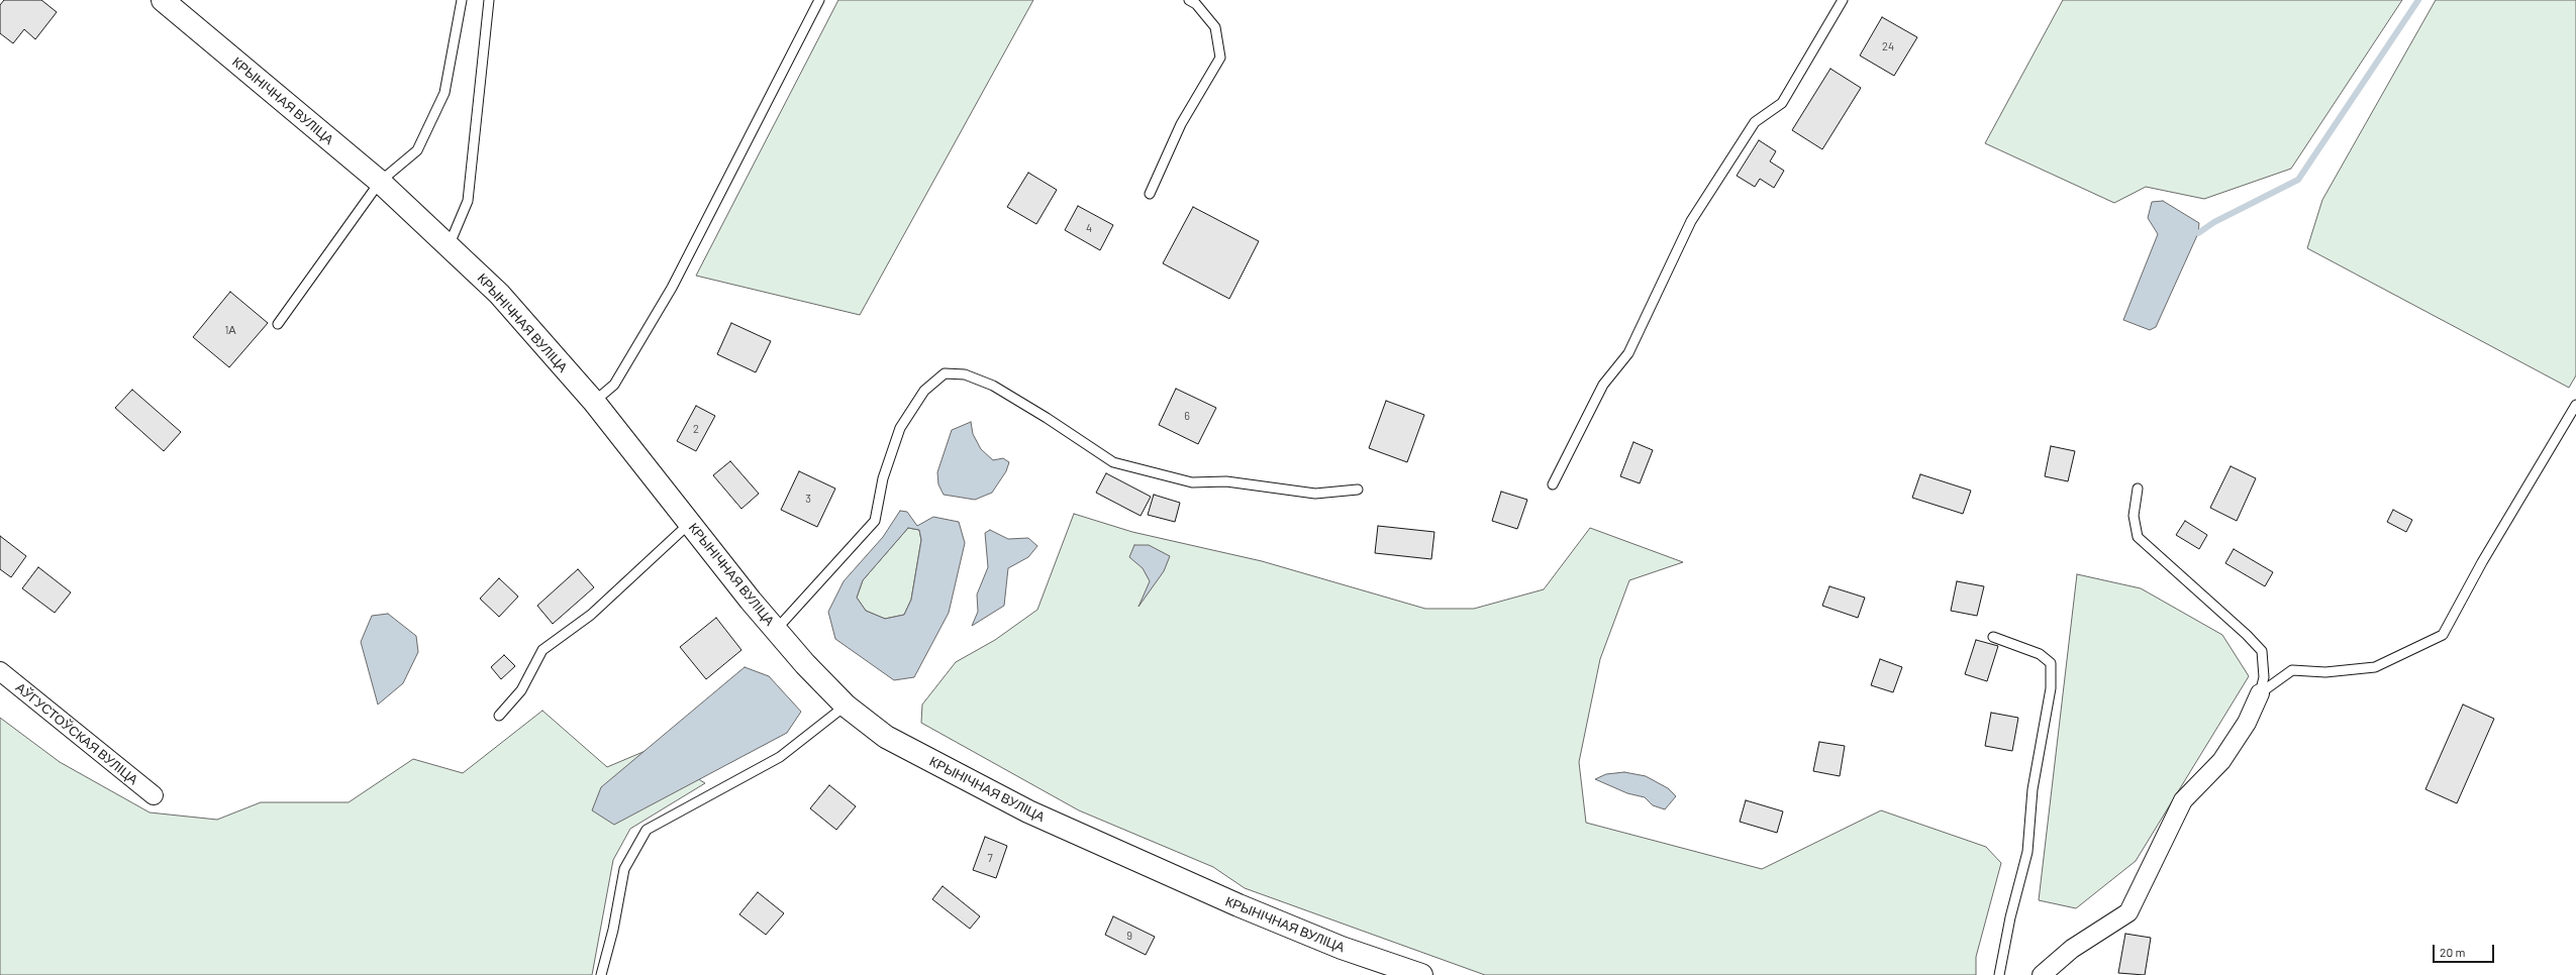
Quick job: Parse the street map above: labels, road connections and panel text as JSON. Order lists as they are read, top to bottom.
{
  "streets": {
    "street": ["КРЫНІЧНАЯ ВУЛІЦА", "АЎГУСТОЎСКАЯ ВУЛІЦА"]
  },
  "house_numbers": [
    "24",
    "4",
    "1А",
    "6",
    "2",
    "3",
    "7",
    "9"
  ],
  "scale_bar": "20 m"
}
